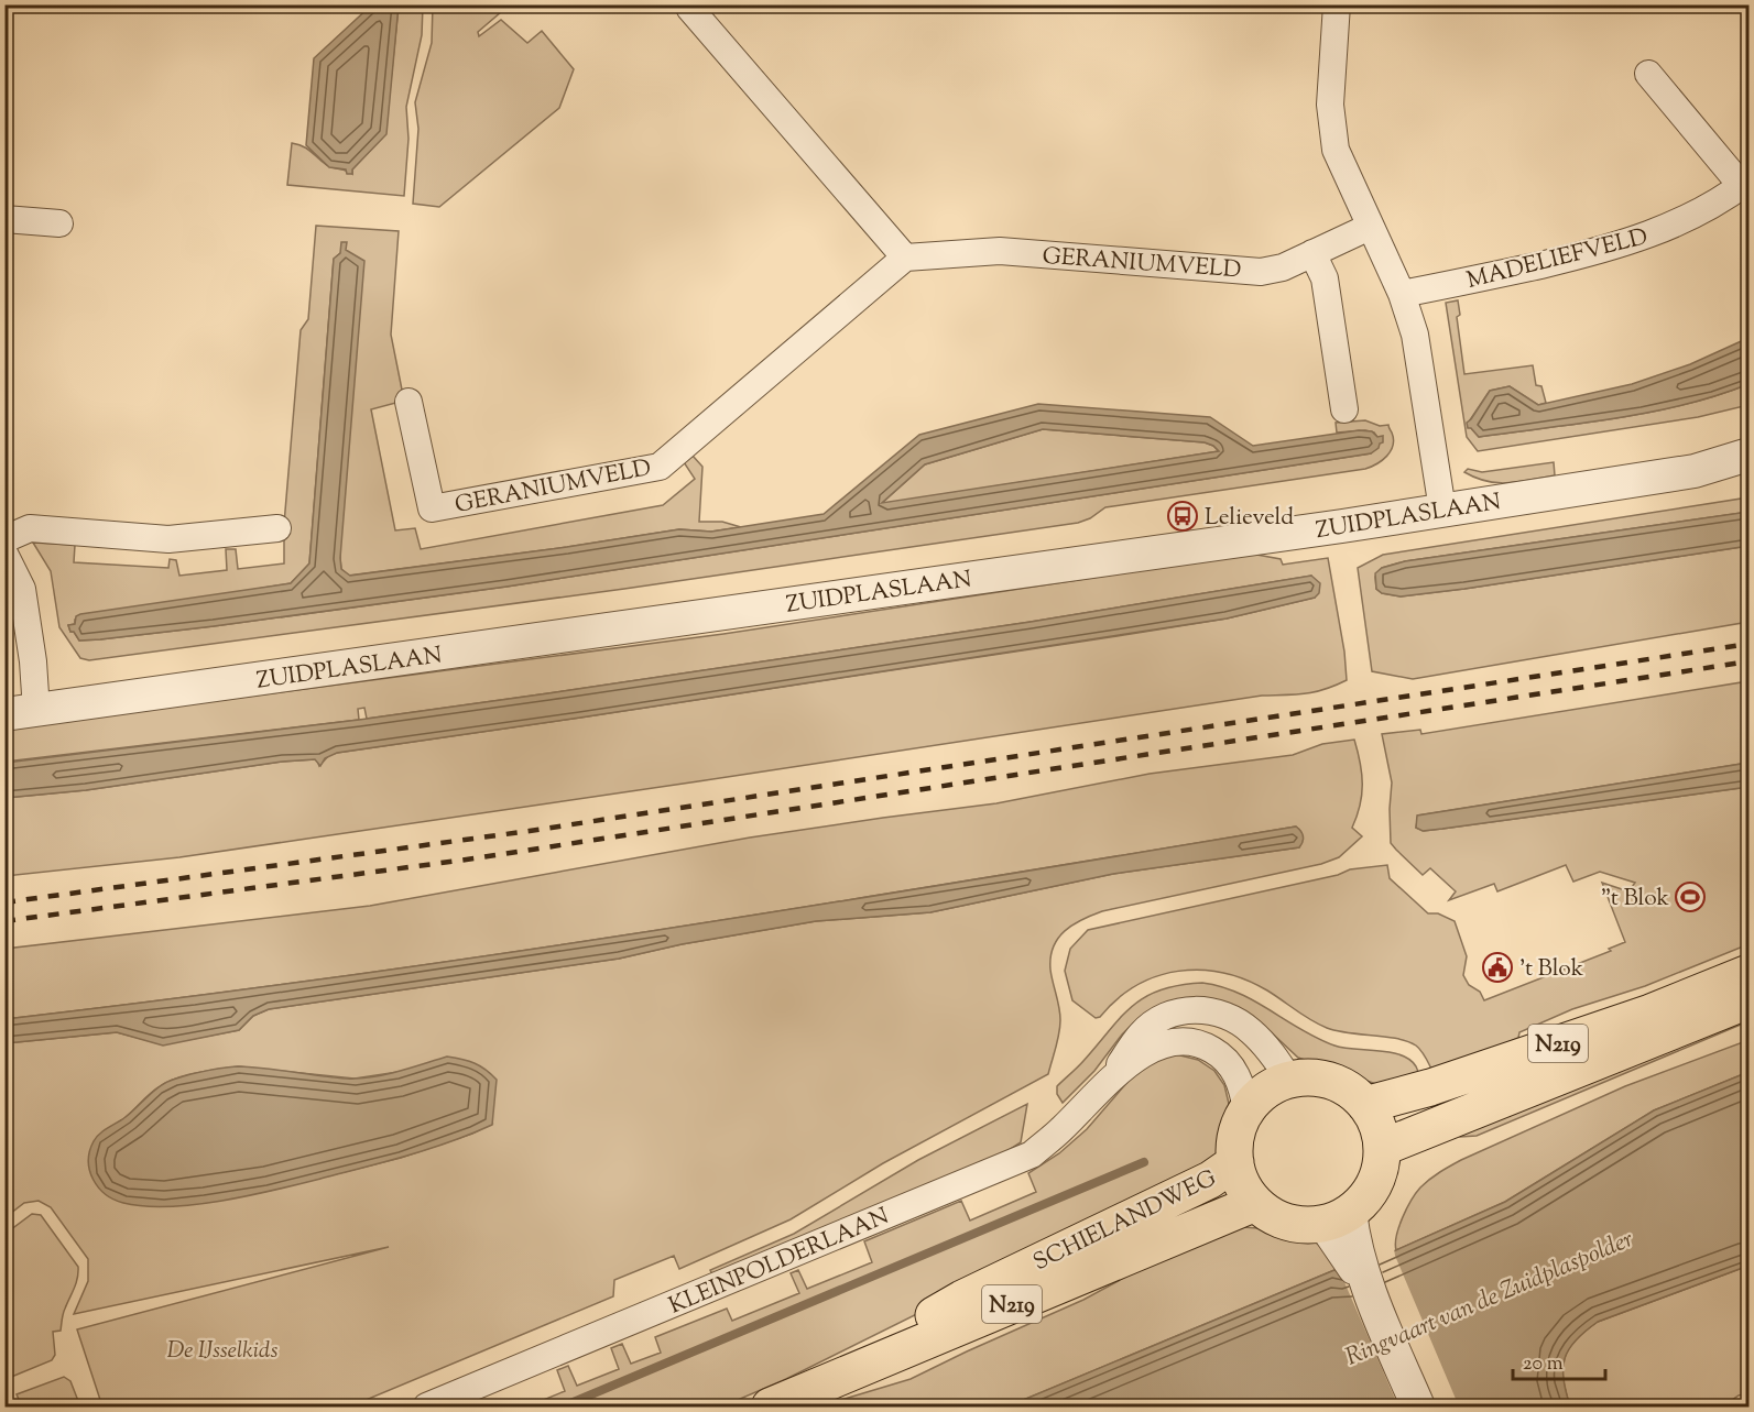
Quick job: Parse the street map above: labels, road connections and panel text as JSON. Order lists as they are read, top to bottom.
{
  "streets": {
    "main road": ["N219", "SCHIELANDWEG"],
    "street": [
      "MADELIEFVELD",
      "GERANIUMVELD",
      "ZUIDPLASLAAN",
      "KLEINPOLDERLAAN"
    ]
  },
  "crossings": [
    ["N219", "SCHIELANDWEG"],
    ["N219", "KLEINPOLDERLAAN"],
    ["SCHIELANDWEG", "KLEINPOLDERLAAN"]
  ],
  "water": ["Ringvaart van de Zuidplaspolder"],
  "parks": ["De IJsselkids"],
  "places": {
    "bus stop": ["Lelieveld"],
    "sports": ["\"t Blok"],
    "public building": ["'t Blok"]
  },
  "scale_bar": "20 m"
}
